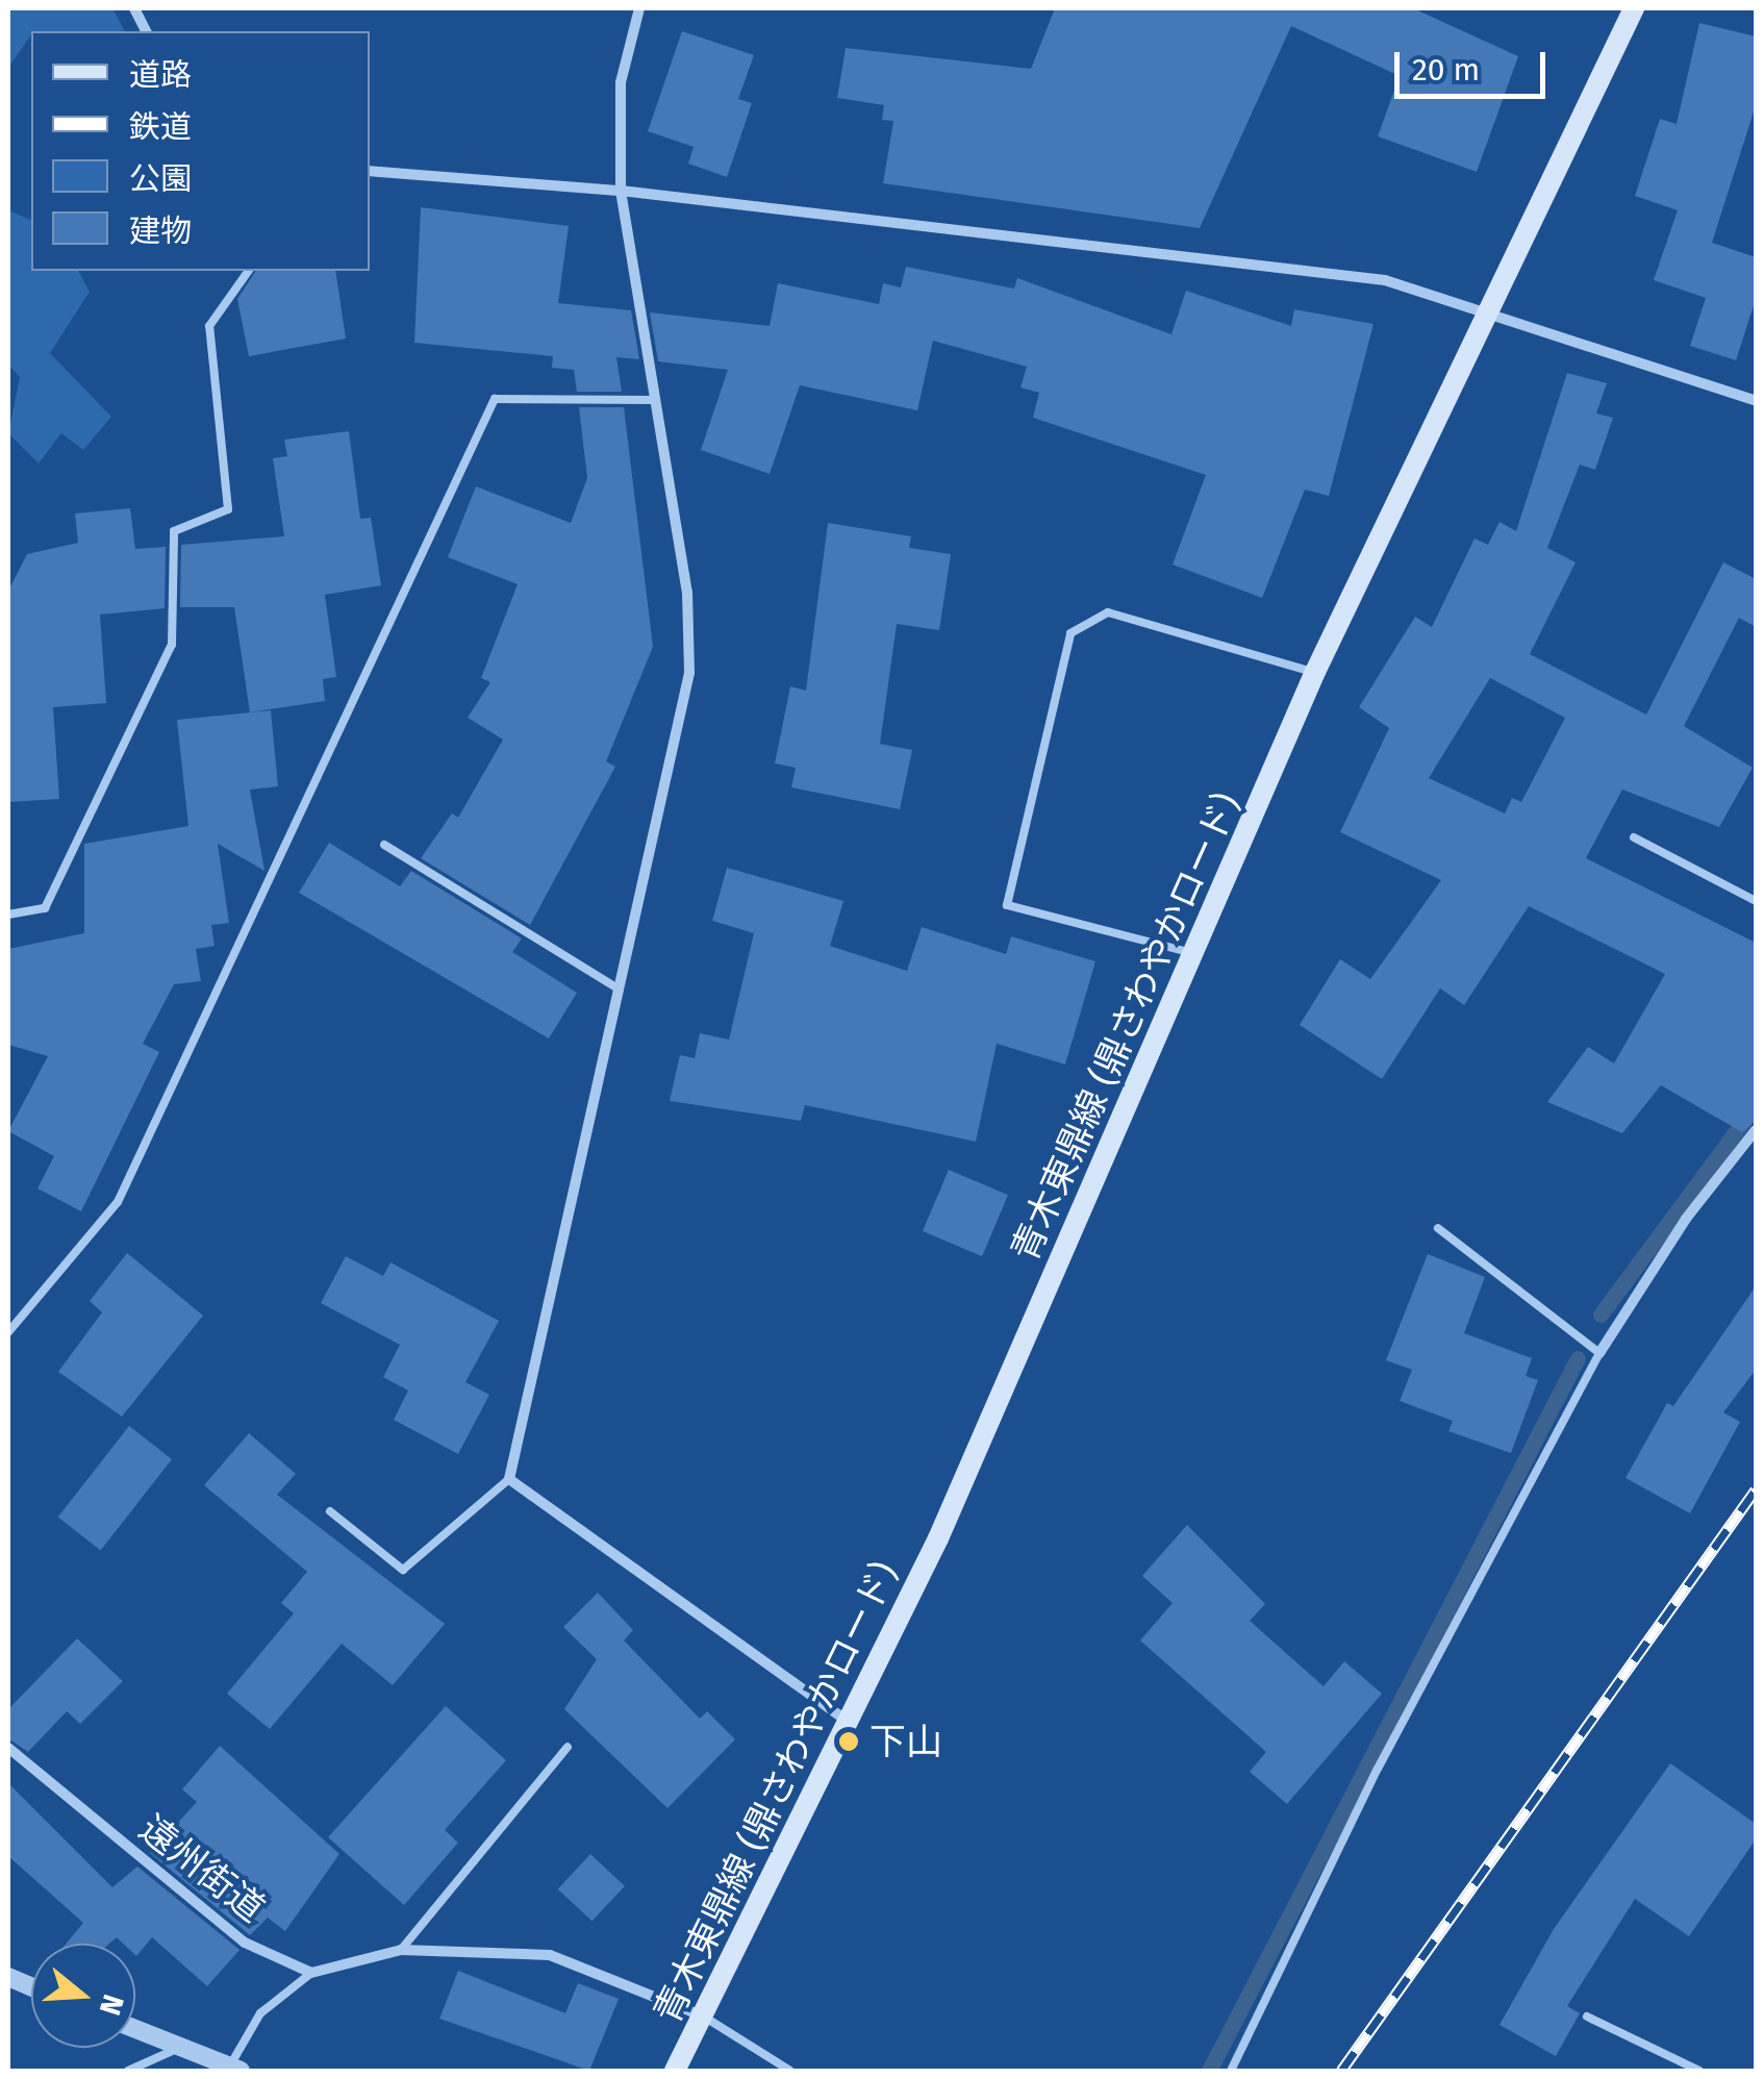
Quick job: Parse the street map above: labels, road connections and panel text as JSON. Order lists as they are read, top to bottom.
{
  "streets": {
    "main road": ["青木東鼎線 (鼎さわやかロード)"],
    "street": ["遠州街道"]
  },
  "places": ["下山"],
  "legend": [
    "道路",
    "鉄道",
    "公園",
    "建物"
  ],
  "scale_bar": "20 m",
  "north": "right"
}
